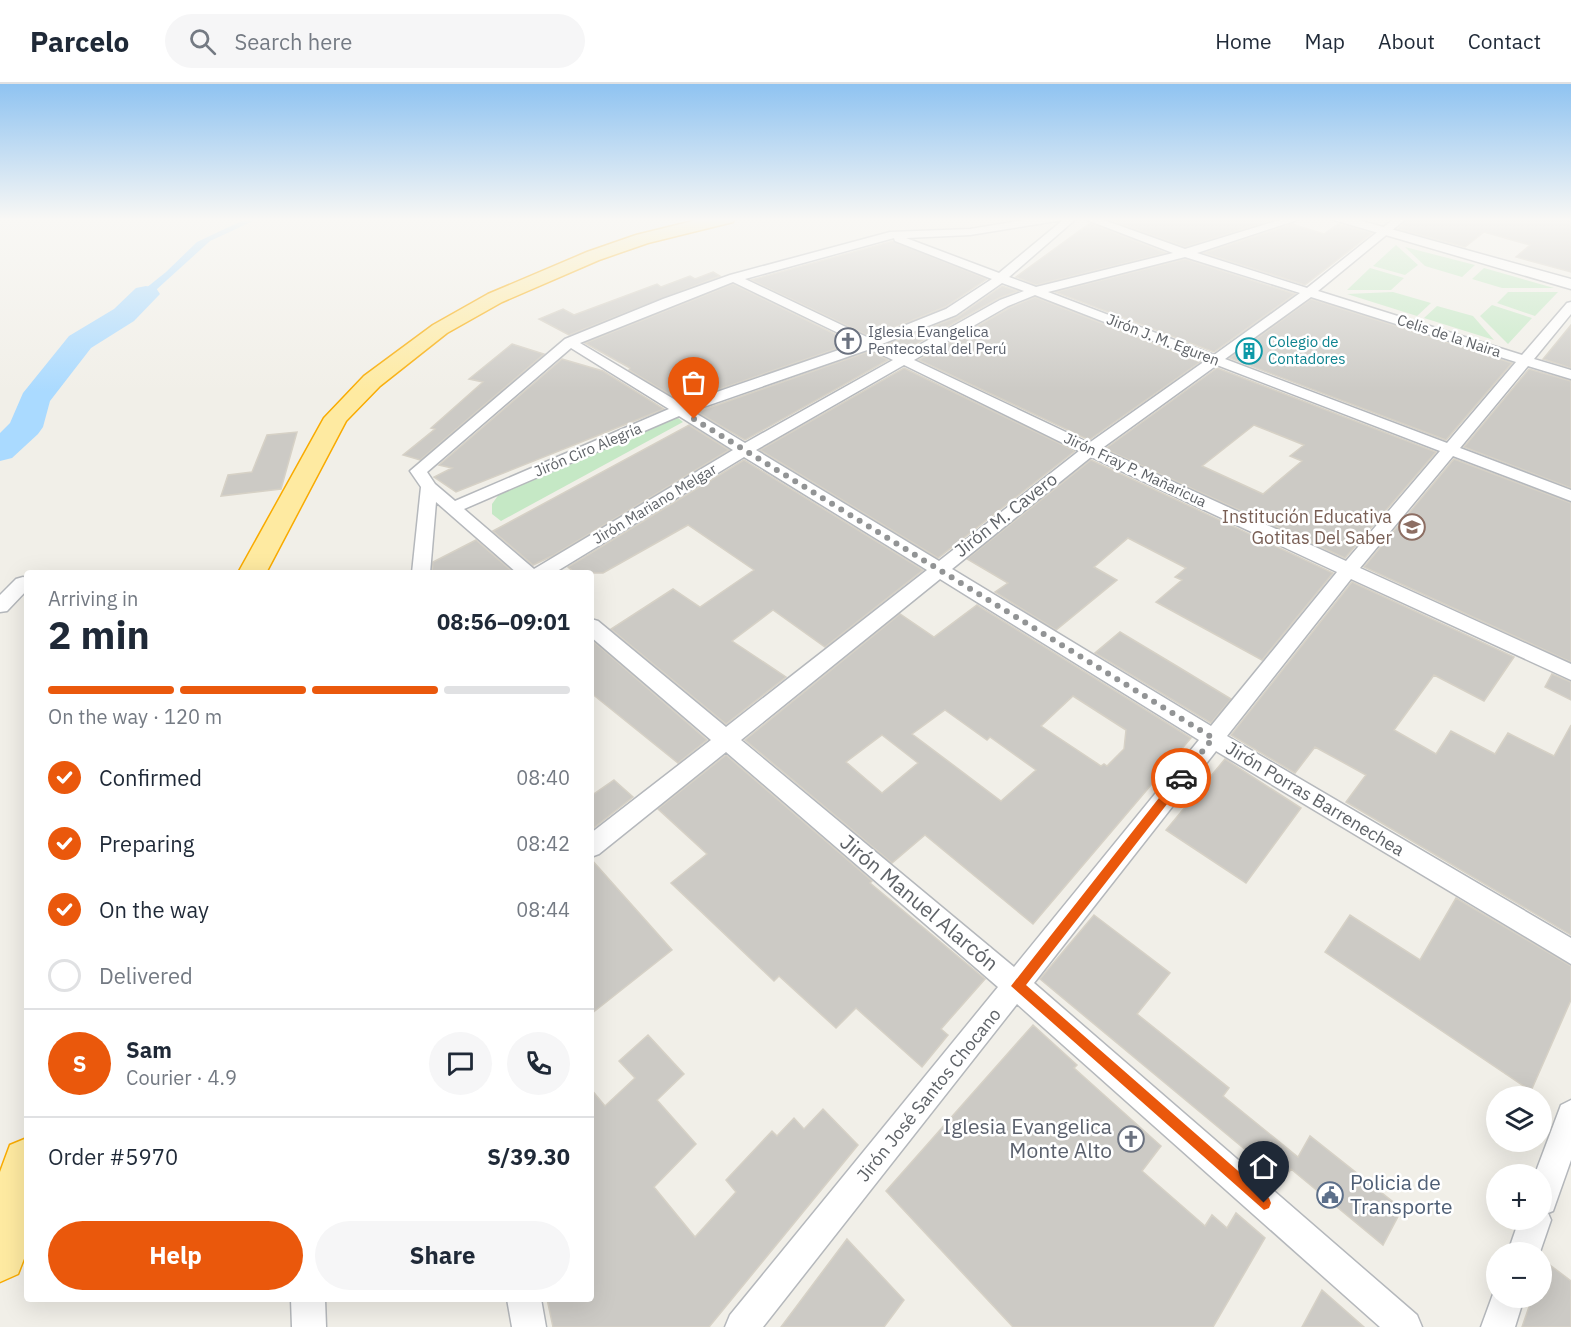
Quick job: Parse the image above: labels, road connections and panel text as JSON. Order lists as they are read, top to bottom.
{
  "streets": {
    "street": [
      "Celis de la Naira",
      "Jirón J. M. Eguren",
      "Jirón Ciro Alegría",
      "Jirón Fray P. Mañaricua",
      "Jirón Mariano Melgar",
      "Jirón M. Cavero",
      "Jirón Porras Barrenechea",
      "Jirón Manuel Alarcón",
      "Jirón José Santos Chocano"
    ]
  },
  "crossings": [
    ["Celis de la Naira", "Jirón M. Cavero"],
    ["Celis de la Naira", "Jirón José Santos Chocano"],
    ["Jirón J. M. Eguren", "Jirón Ciro Alegría"],
    ["Jirón J. M. Eguren", "Jirón Mariano Melgar"],
    ["Jirón J. M. Eguren", "Jirón M. Cavero"],
    ["Jirón J. M. Eguren", "Jirón José Santos Chocano"],
    ["Jirón Ciro Alegría", "Jirón Fray P. Mañaricua"],
    ["Jirón Ciro Alegría", "Jirón Porras Barrenechea"],
    ["Jirón Fray P. Mañaricua", "Jirón Mariano Melgar"],
    ["Jirón Fray P. Mañaricua", "Jirón M. Cavero"],
    ["Jirón Fray P. Mañaricua", "Jirón José Santos Chocano"],
    ["Jirón Mariano Melgar", "Jirón Porras Barrenechea"],
    ["Jirón M. Cavero", "Jirón Porras Barrenechea"],
    ["Jirón M. Cavero", "Jirón Manuel Alarcón"],
    ["Jirón Porras Barrenechea", "Jirón José Santos Chocano"],
    ["Jirón Manuel Alarcón", "Jirón José Santos Chocano"]
  ],
  "places": {
    "church": ["Iglesia Evangelica Pentecostal del Perú", "Iglesia Evangelica Monte Alto"],
    "building": ["Colegio de Contadores"],
    "school or university": ["Institución Educativa Gotitas Del Saber"],
    "public building": ["Policia de Transporte"]
  },
  "page": {
    "header": "Parcelo",
    "search": "Search here",
    "nav": [
      "Home",
      "Map",
      "About",
      "Contact"
    ],
    "heading": ["2 min", "Arriving in", "08:56–09:01"],
    "panel": [
      "Sam",
      "Courier · 4.9",
      "Order #5970",
      "S/39.30"
    ],
    "bar": "On the way · 120 m",
    "list": [
      ["Confirmed", "08:40"],
      ["Preparing", "08:42"],
      ["On the way", "08:44"],
      "Delivered"
    ],
    "round": "S",
    "map_buttons": ["+", "−"],
    "buttons": ["Help", "Share"]
  }
}
